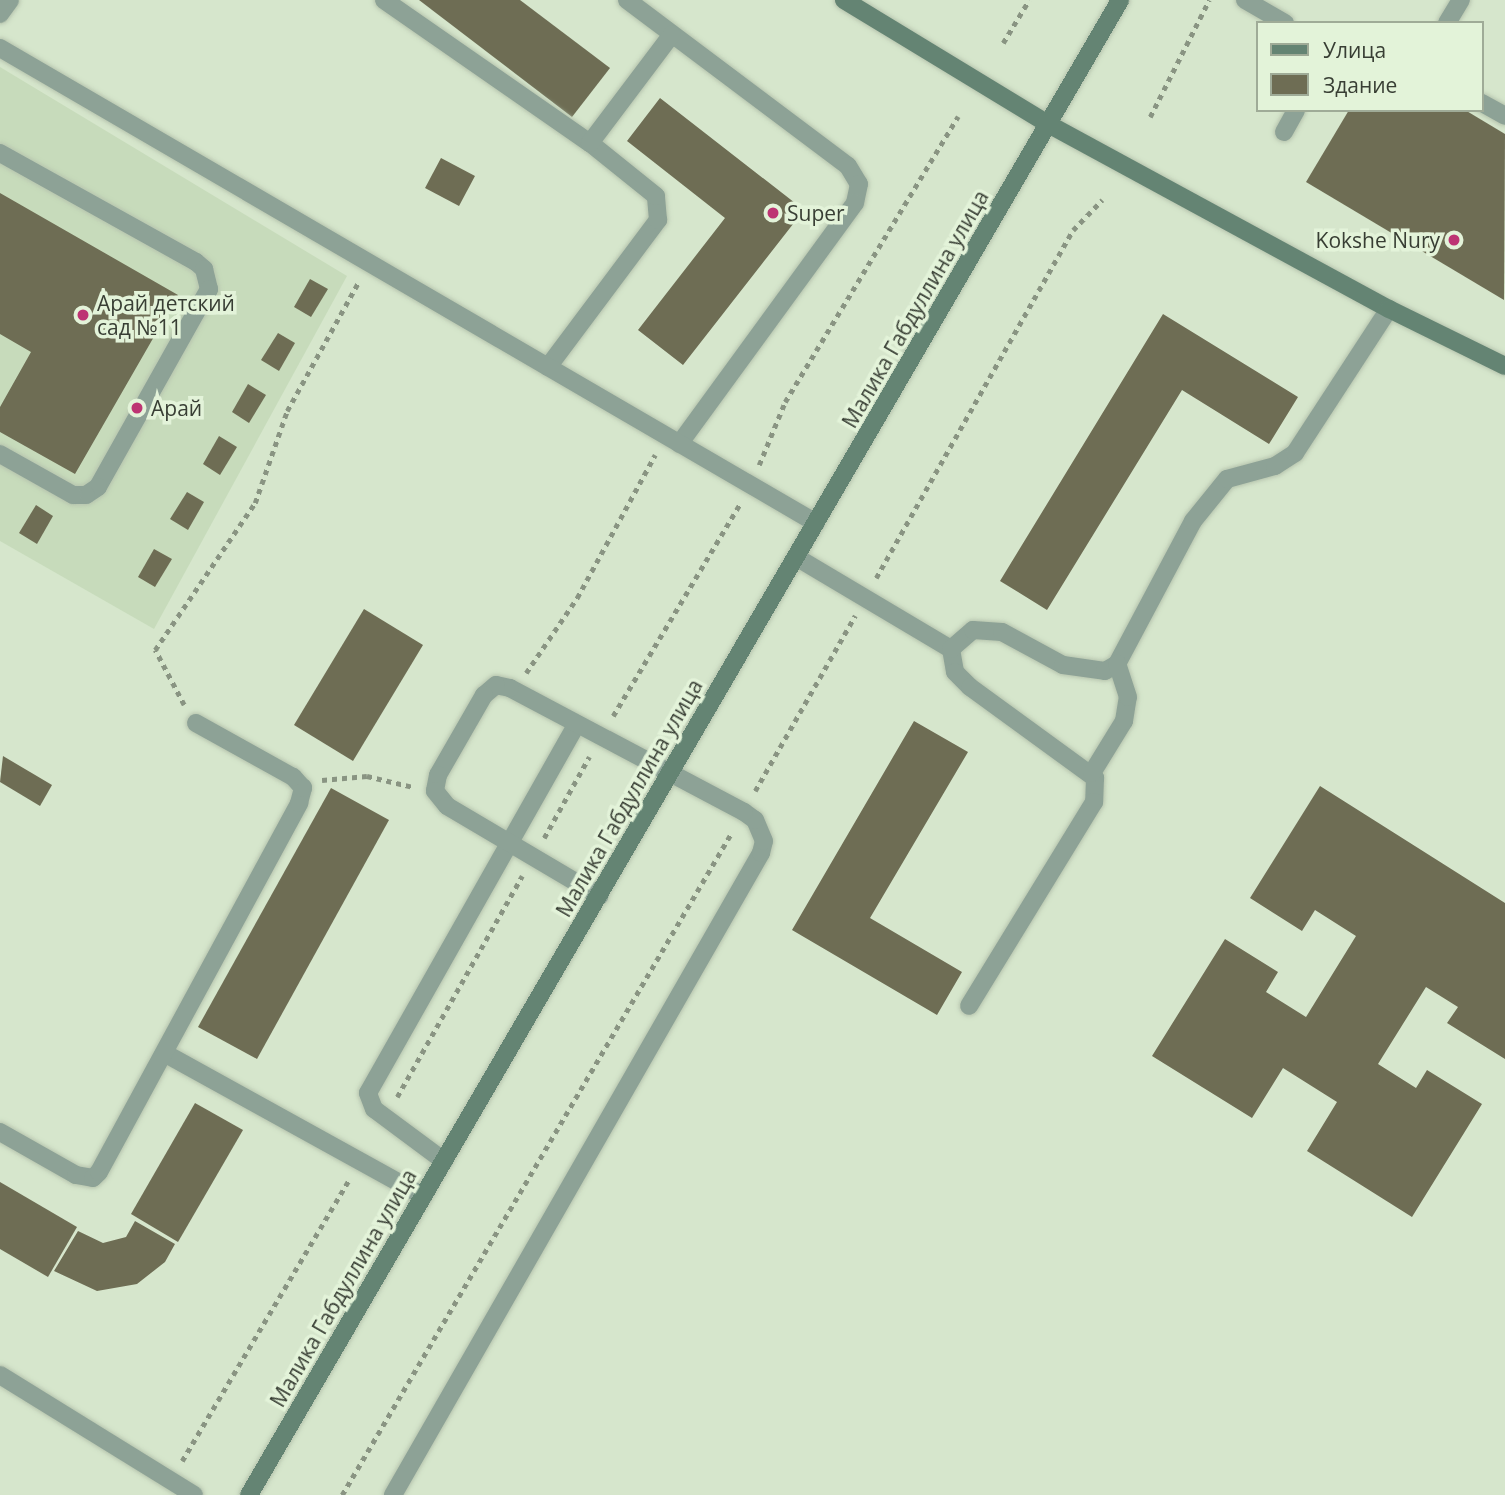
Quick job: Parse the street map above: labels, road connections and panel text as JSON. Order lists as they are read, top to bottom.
{
  "streets": {
    "street": ["Малика Габдуллина улица"]
  },
  "places": [
    "Super",
    "Kokshe Nury",
    "Арай детский сад №11",
    "Арай"
  ],
  "legend": ["Улица", "Здание"]
}
